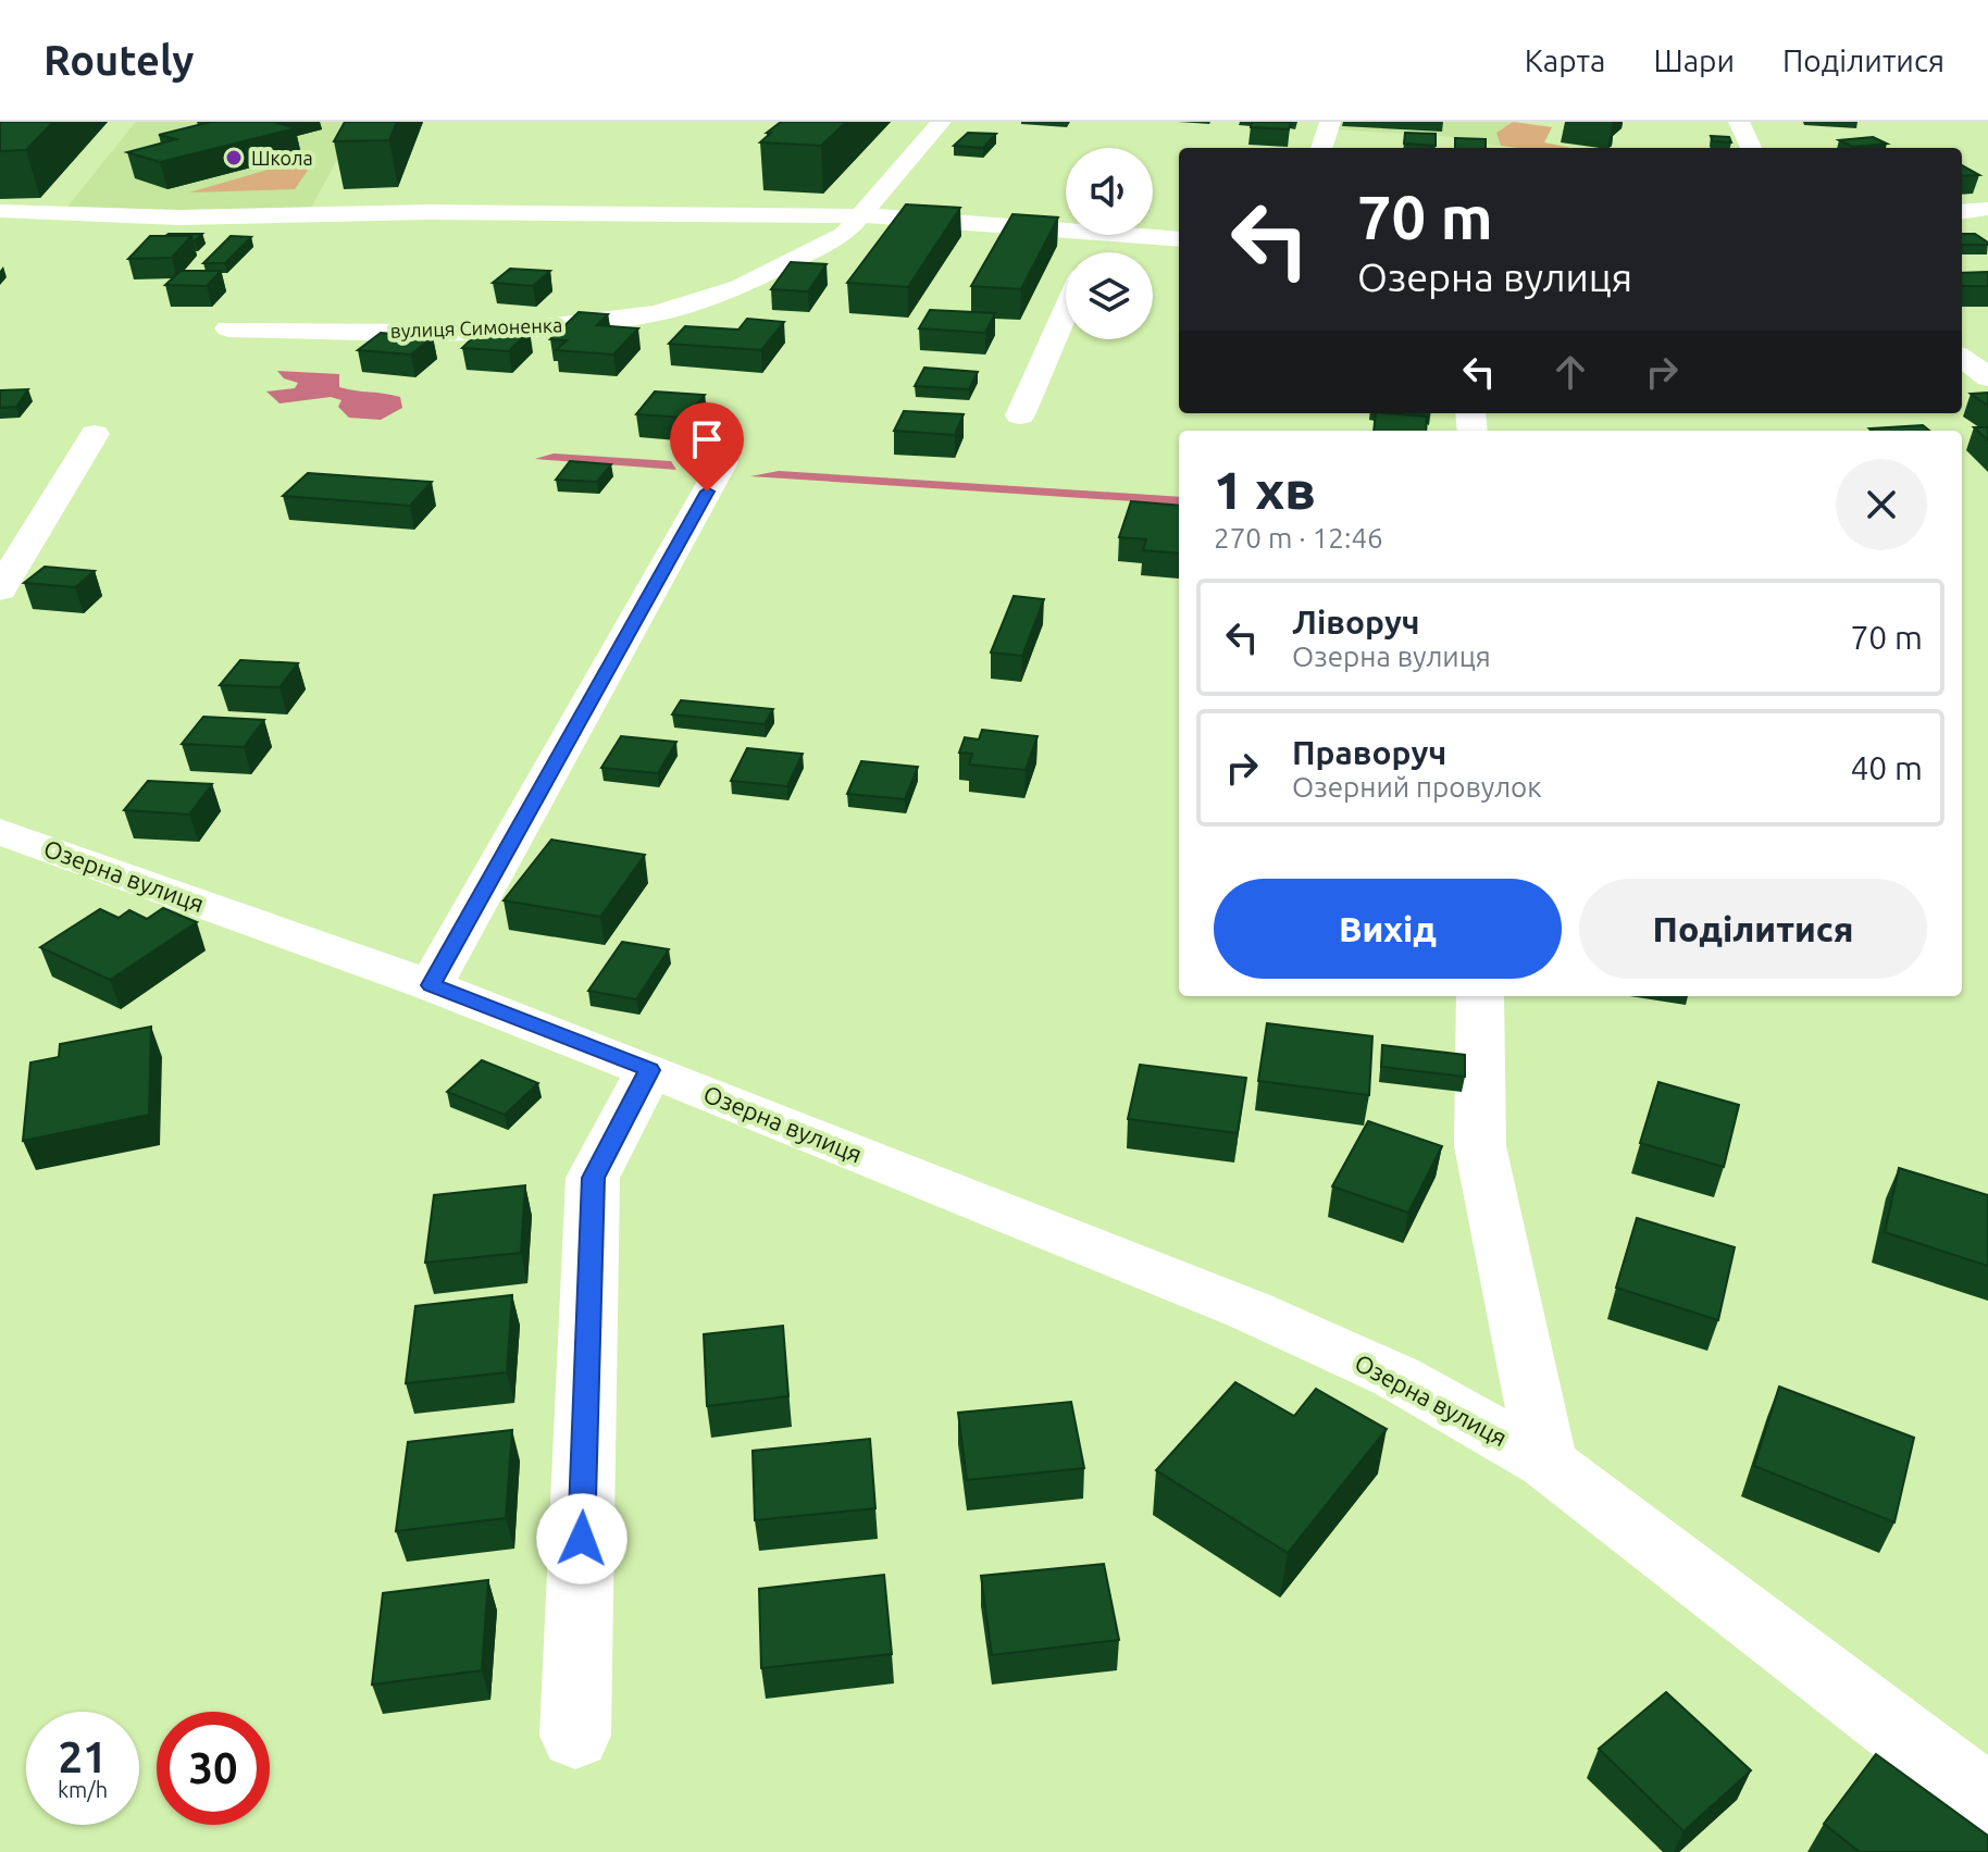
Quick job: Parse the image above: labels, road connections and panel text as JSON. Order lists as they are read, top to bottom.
{
  "streets": {
    "street": ["вулиця Симоненка", "Озерна вулиця"]
  },
  "places": ["Школа"],
  "page": {
    "header": "Routely",
    "nav": ["Карта", "Шари", "Поділитися"],
    "turn": ["70 m", "Озерна вулиця"],
    "heading": ["1 хв", "270 m · 12:46"],
    "list": [
      {
        "name": "Ліворуч",
        "note": "Озерна вулиця",
        "value": "70 m"
      },
      {
        "name": "Праворуч",
        "note": "Озерний провулок",
        "value": "40 m"
      }
    ],
    "buttons": ["Вихід", "Поділитися"],
    "speed": "21 km/h",
    "limit": "30"
  }
}
